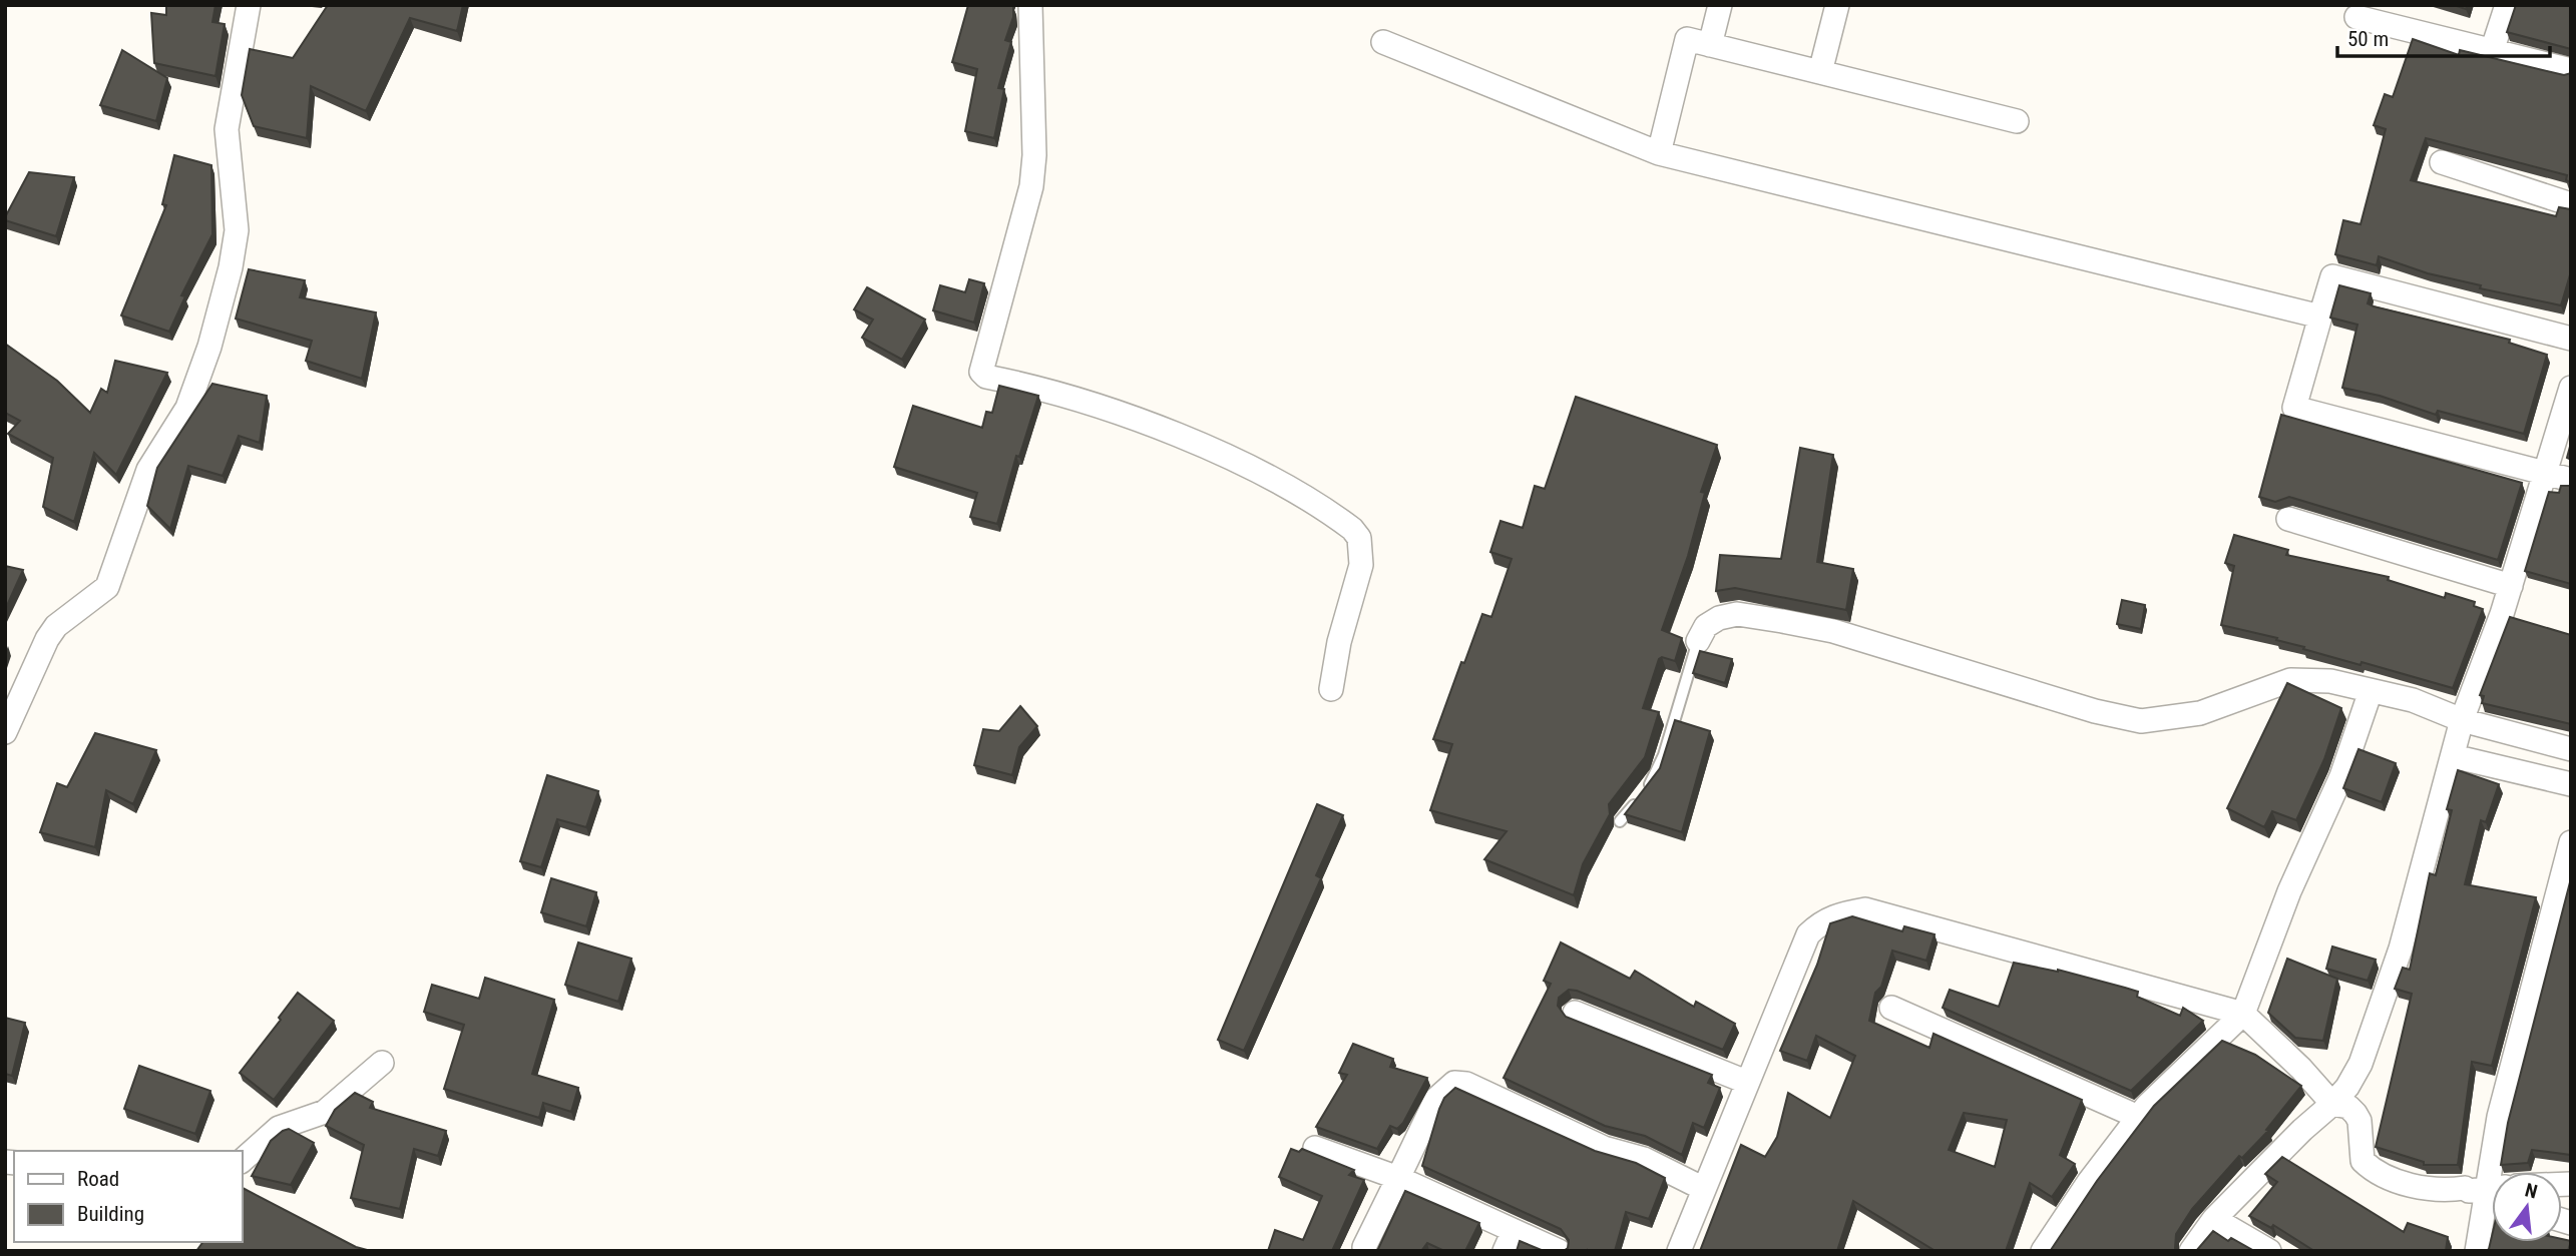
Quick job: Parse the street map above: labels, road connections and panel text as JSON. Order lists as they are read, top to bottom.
{
  "legend": ["Road", "Building"],
  "scale_bar": "50 m",
  "north": "top"
}
